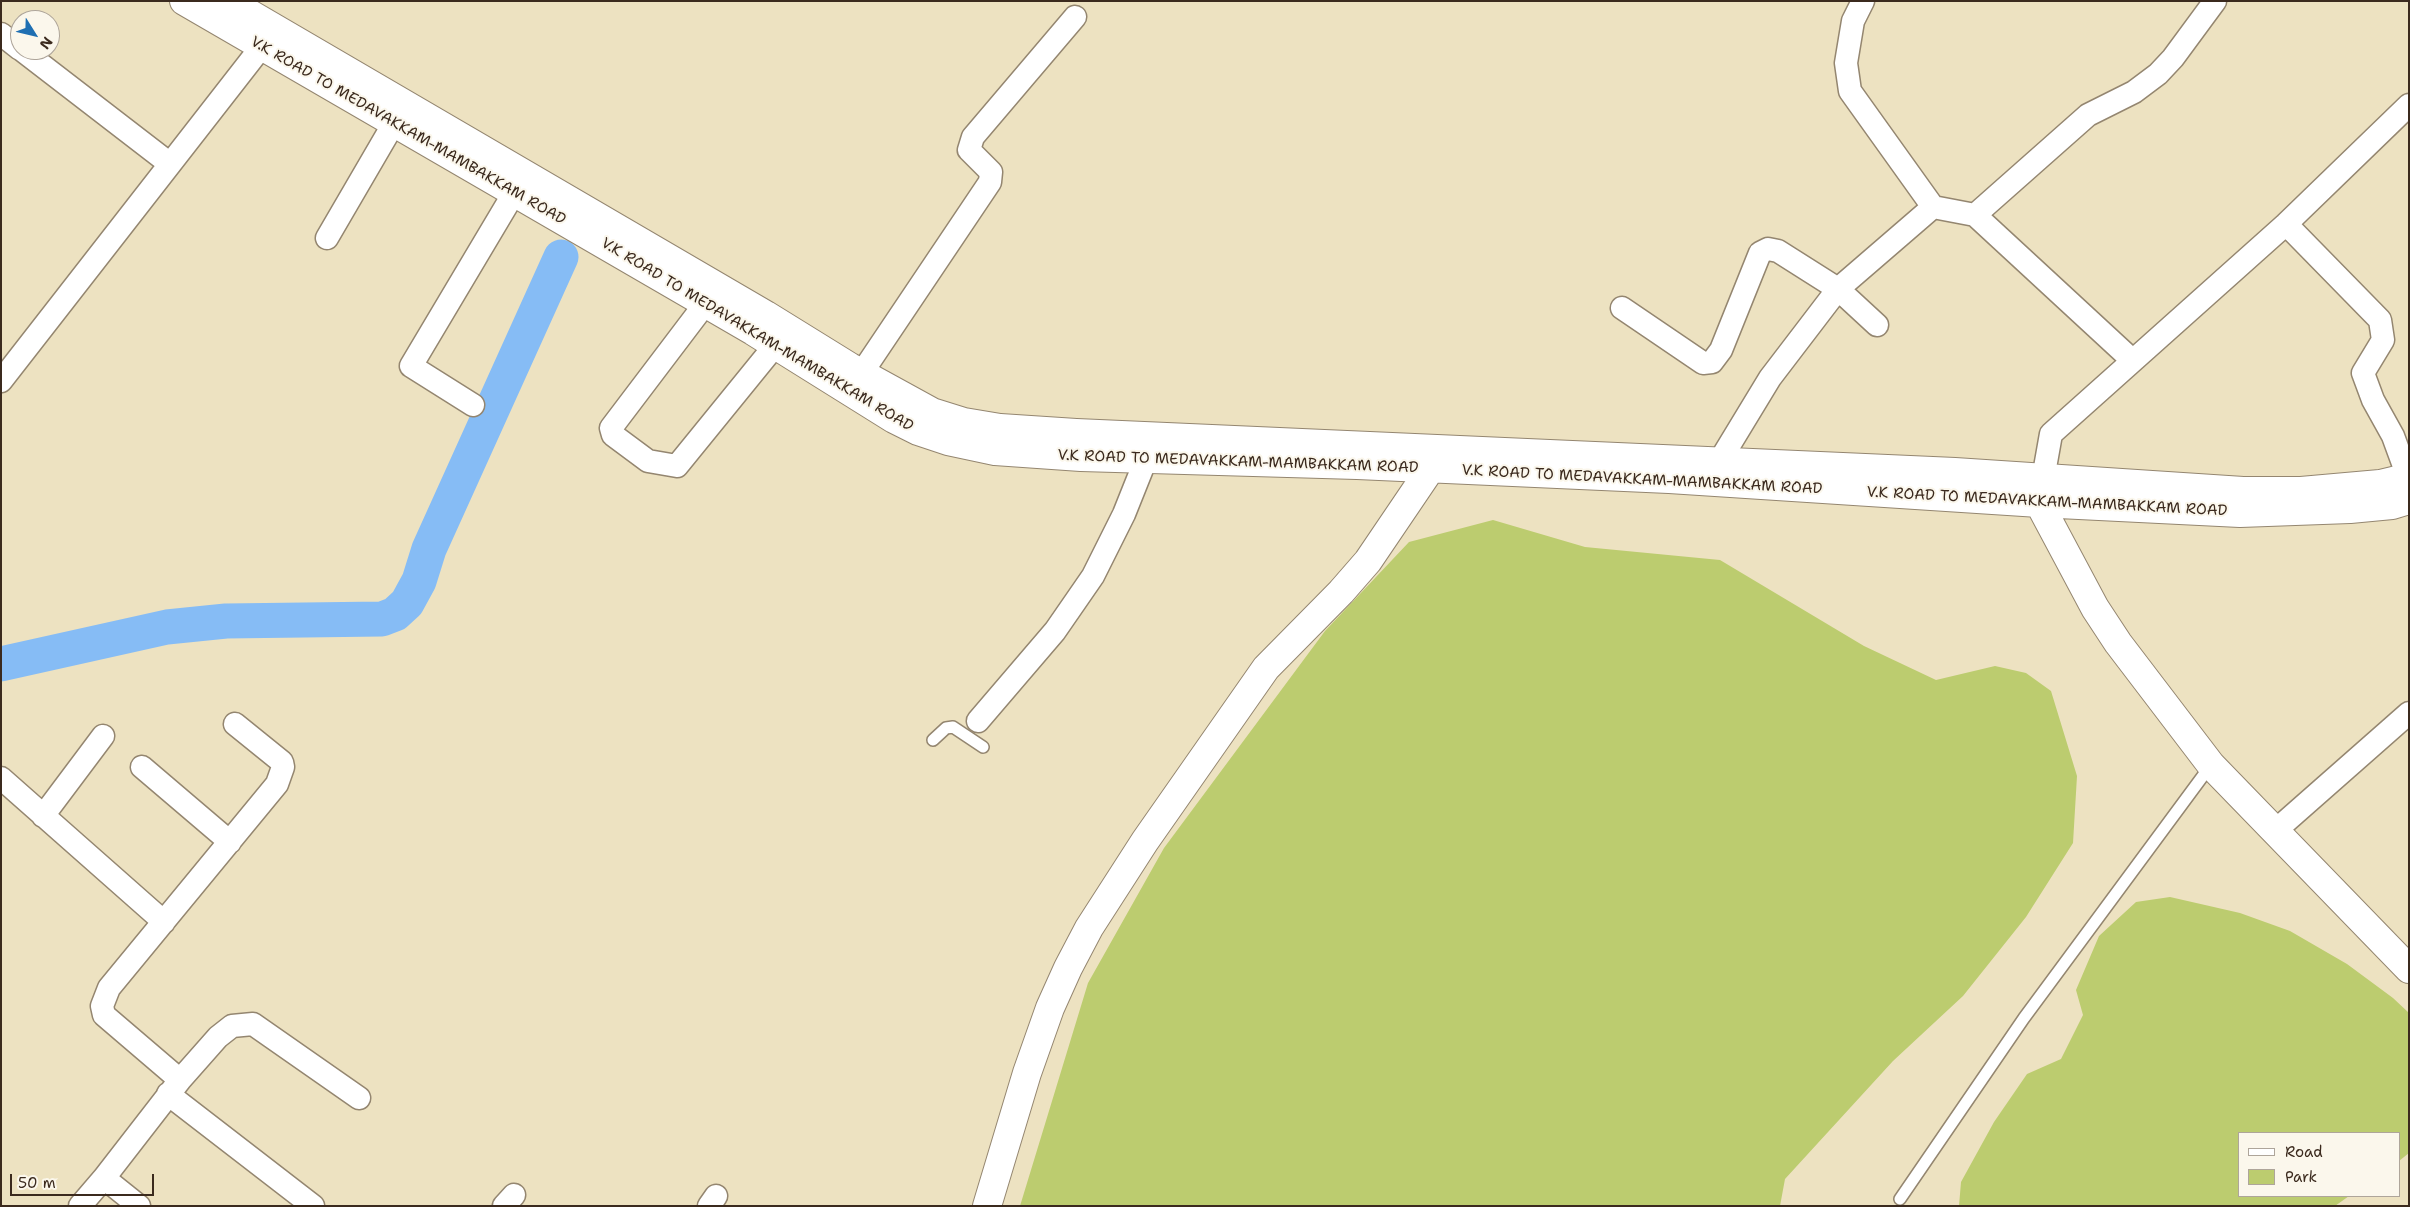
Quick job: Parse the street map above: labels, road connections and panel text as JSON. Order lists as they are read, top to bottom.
{
  "streets": {
    "street": ["V.K ROAD TO MEDAVAKKAM-MAMBAKKAM ROAD"]
  },
  "legend": ["Road", "Park"],
  "scale_bar": "50 m",
  "north": "bottom right"
}
